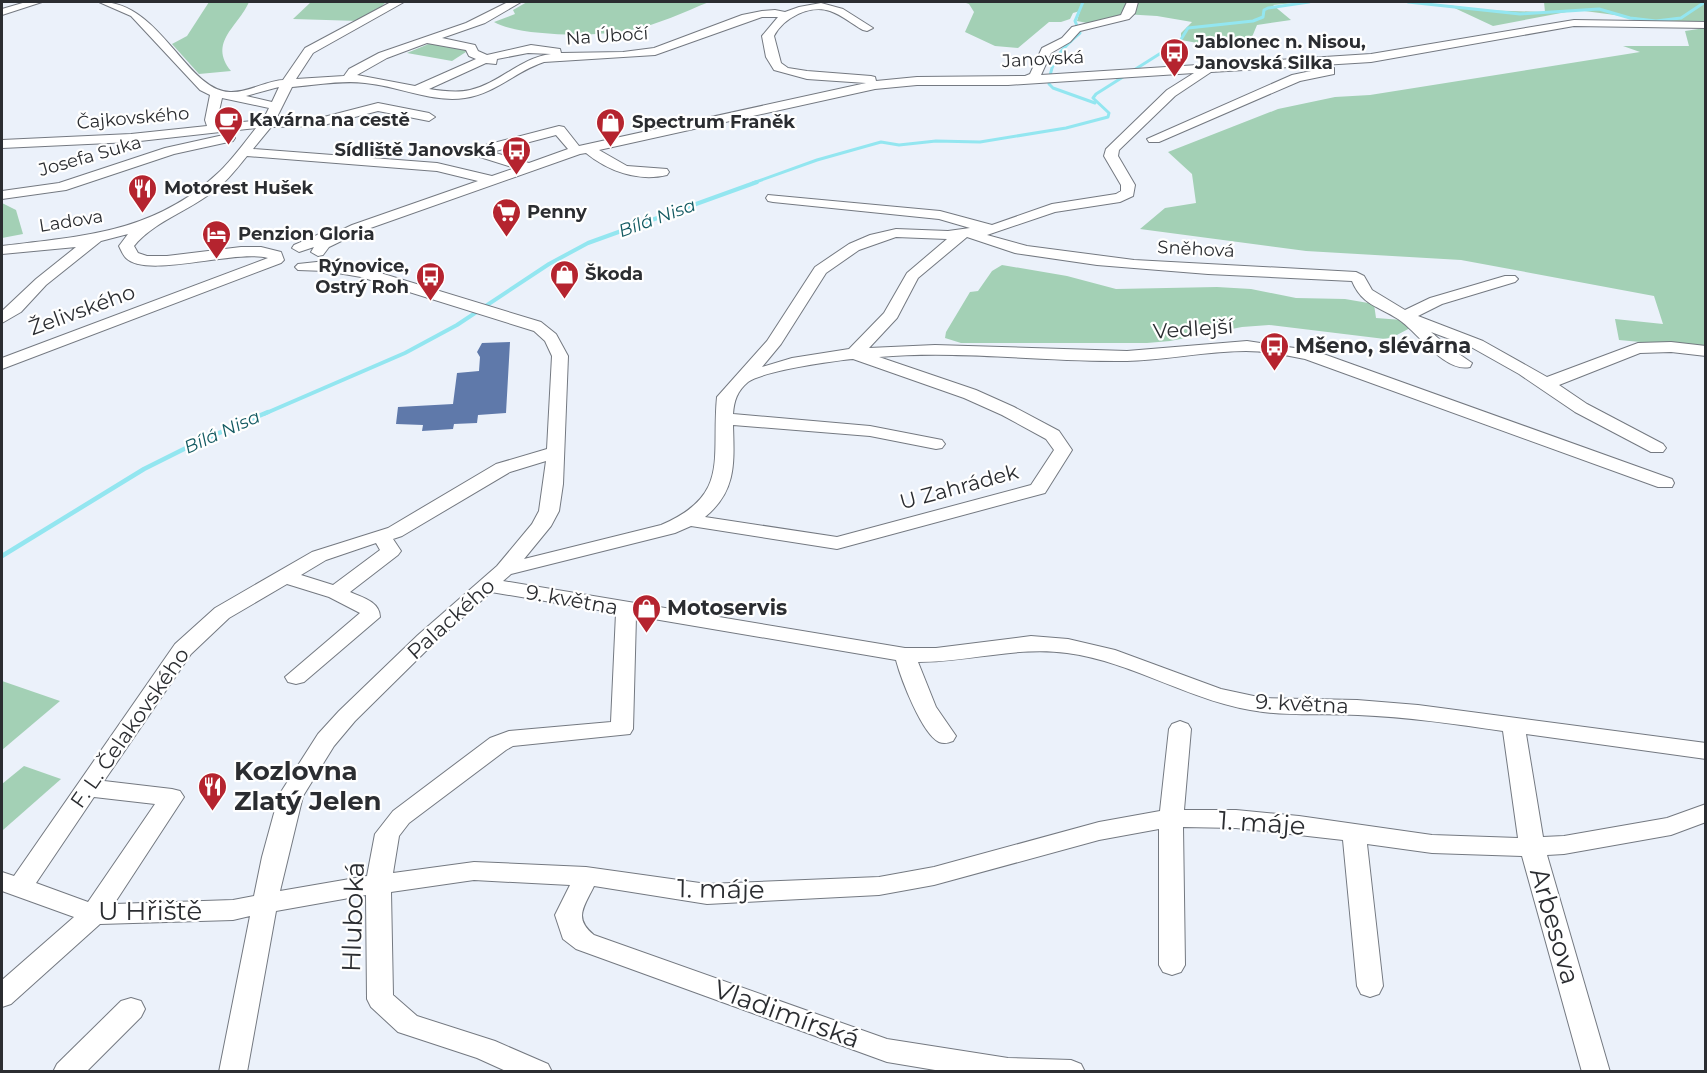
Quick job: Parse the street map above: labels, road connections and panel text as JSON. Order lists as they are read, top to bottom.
{
  "streets": {
    "street": [
      "Na Úbočí",
      "Janovská",
      "Čajkovského",
      "Josefa Suka",
      "Ladova",
      "Sněhová",
      "Želivského",
      "Vedlejší",
      "U Zahrádek",
      "9. května",
      "Palackého",
      "F. L. Čelakovského",
      "1. máje",
      "U Hřiště",
      "Hluboká",
      "Arbesova",
      "Vladimírská"
    ]
  },
  "crossings": [
    ["Janovská", "Želivského"],
    ["Janovská", "Palackého"],
    ["Čajkovského", "Josefa Suka"],
    ["Želivského", "Palackého"],
    ["Vedlejší", "U Zahrádek"],
    ["9. května", "Palackého"],
    ["9. května", "Hluboká"],
    ["Palackého", "F. L. Čelakovského"],
    ["Palackého", "1. máje"],
    ["Palackého", "U Hřiště"],
    ["F. L. Čelakovského", "U Hřiště"],
    ["1. máje", "U Hřiště"],
    ["1. máje", "Hluboká"],
    ["1. máje", "Arbesova"],
    ["1. máje", "Vladimírská"]
  ],
  "water": ["Bílá Nisa"],
  "places": {
    "bus stop": [
      "Jablonec n. Nisou, Janovská Silka",
      "Sídliště Janovská",
      "Rýnovice, Ostrý Roh",
      "Mšeno, slévárna"
    ],
    "cafe": ["Kavárna na cestě"],
    "shop": ["Spectrum Franěk", "Škoda", "Motoservis"],
    "restaurant": ["Motorest Hušek", "Kozlovna Zlatý Jelen"],
    "supermarket": ["Penny"],
    "hotel": ["Penzion Gloria"]
  }
}
